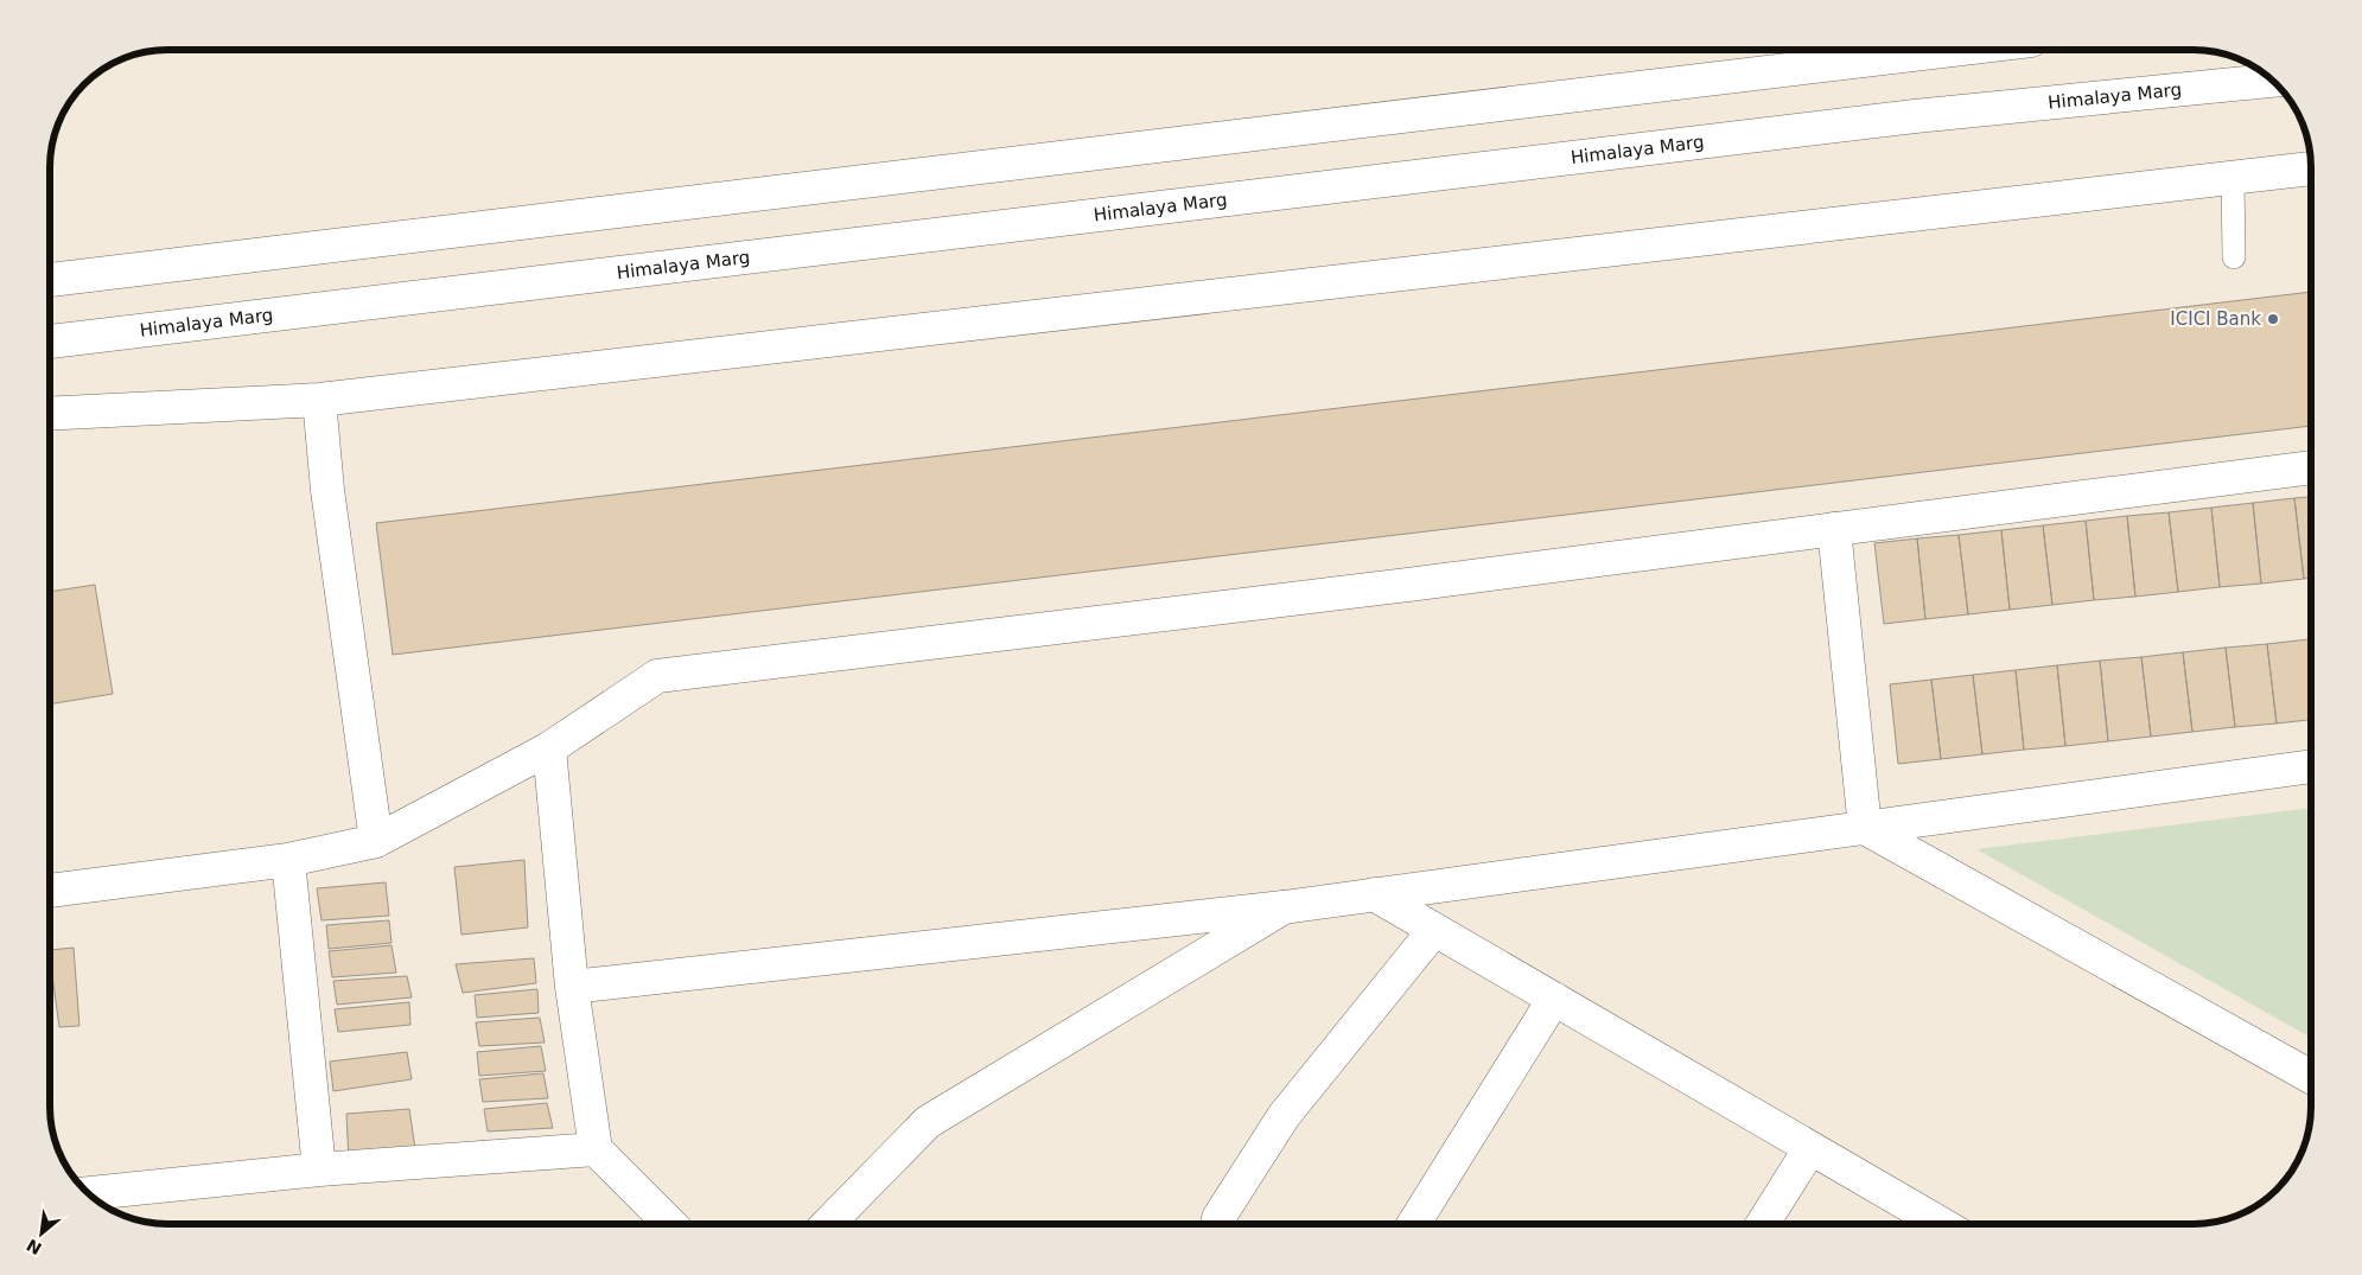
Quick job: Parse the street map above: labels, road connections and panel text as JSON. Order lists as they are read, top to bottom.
{
  "streets": {
    "street": ["Himalaya Marg"]
  },
  "places": ["ICICI Bank"],
  "north": "bottom left"
}
